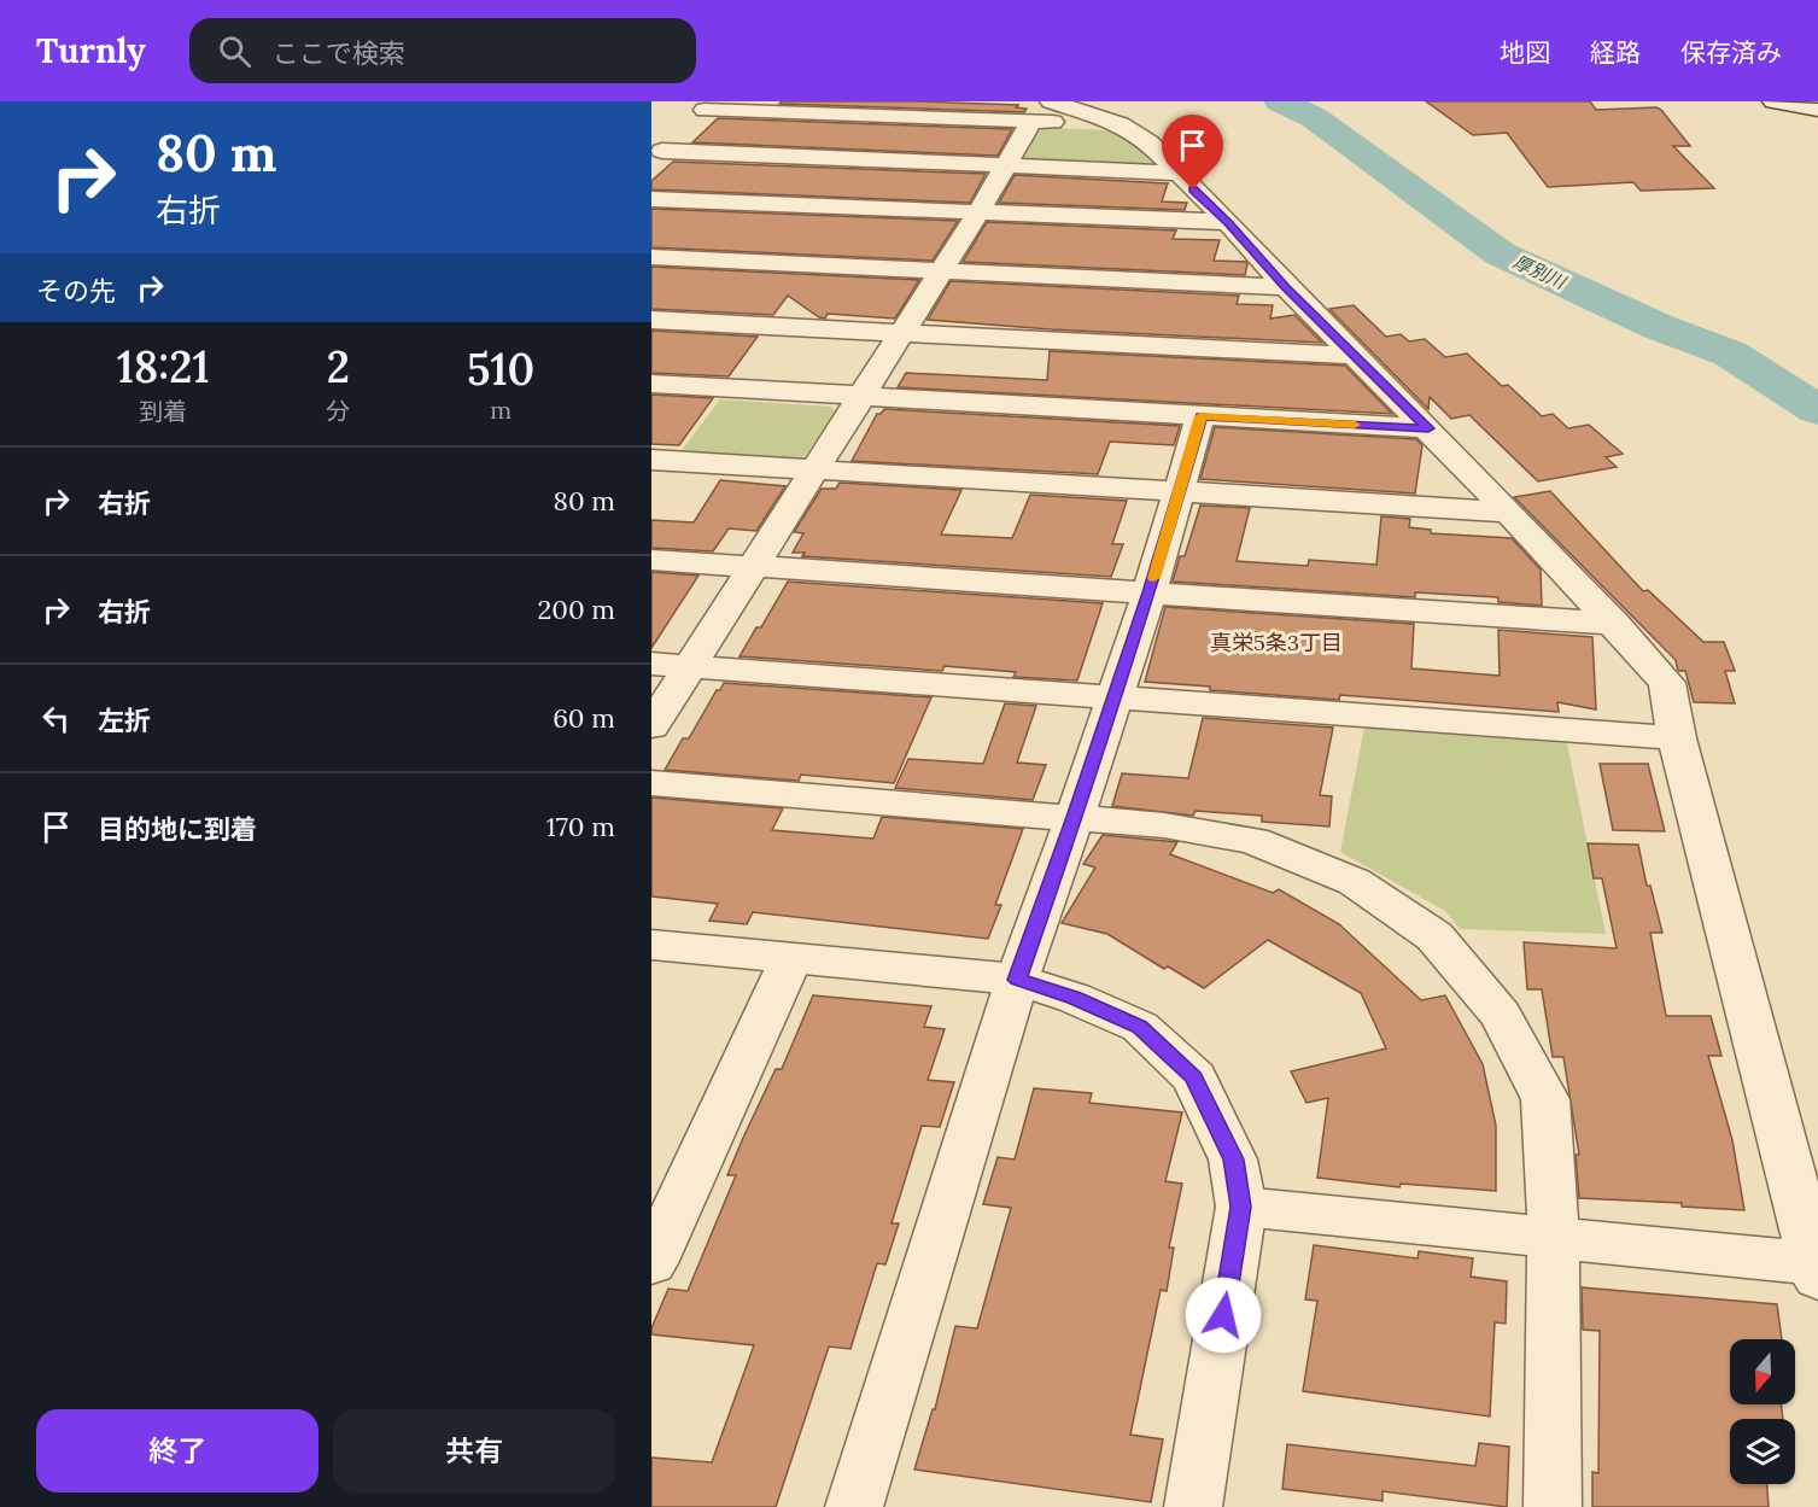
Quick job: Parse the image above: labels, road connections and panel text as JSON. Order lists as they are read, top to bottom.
{
  "districts": ["真栄5条3丁目"],
  "water": ["厚別川"],
  "north": "bottom",
  "page": {
    "header": "Turnly",
    "search": "ここで検索",
    "nav": ["地図", "経路", "保存済み"],
    "turn": ["80 m", "右折"],
    "then": "その先",
    "eta": [
      "18:21",
      "到着",
      "2",
      "分",
      "510",
      "m"
    ],
    "list": [
      {
        "name": "右折",
        "value": "80 m"
      },
      {
        "name": "右折",
        "value": "200 m"
      },
      {
        "name": "左折",
        "value": "60 m"
      },
      {
        "name": "目的地に到着",
        "value": "170 m"
      }
    ],
    "buttons": ["終了", "共有"]
  }
}
